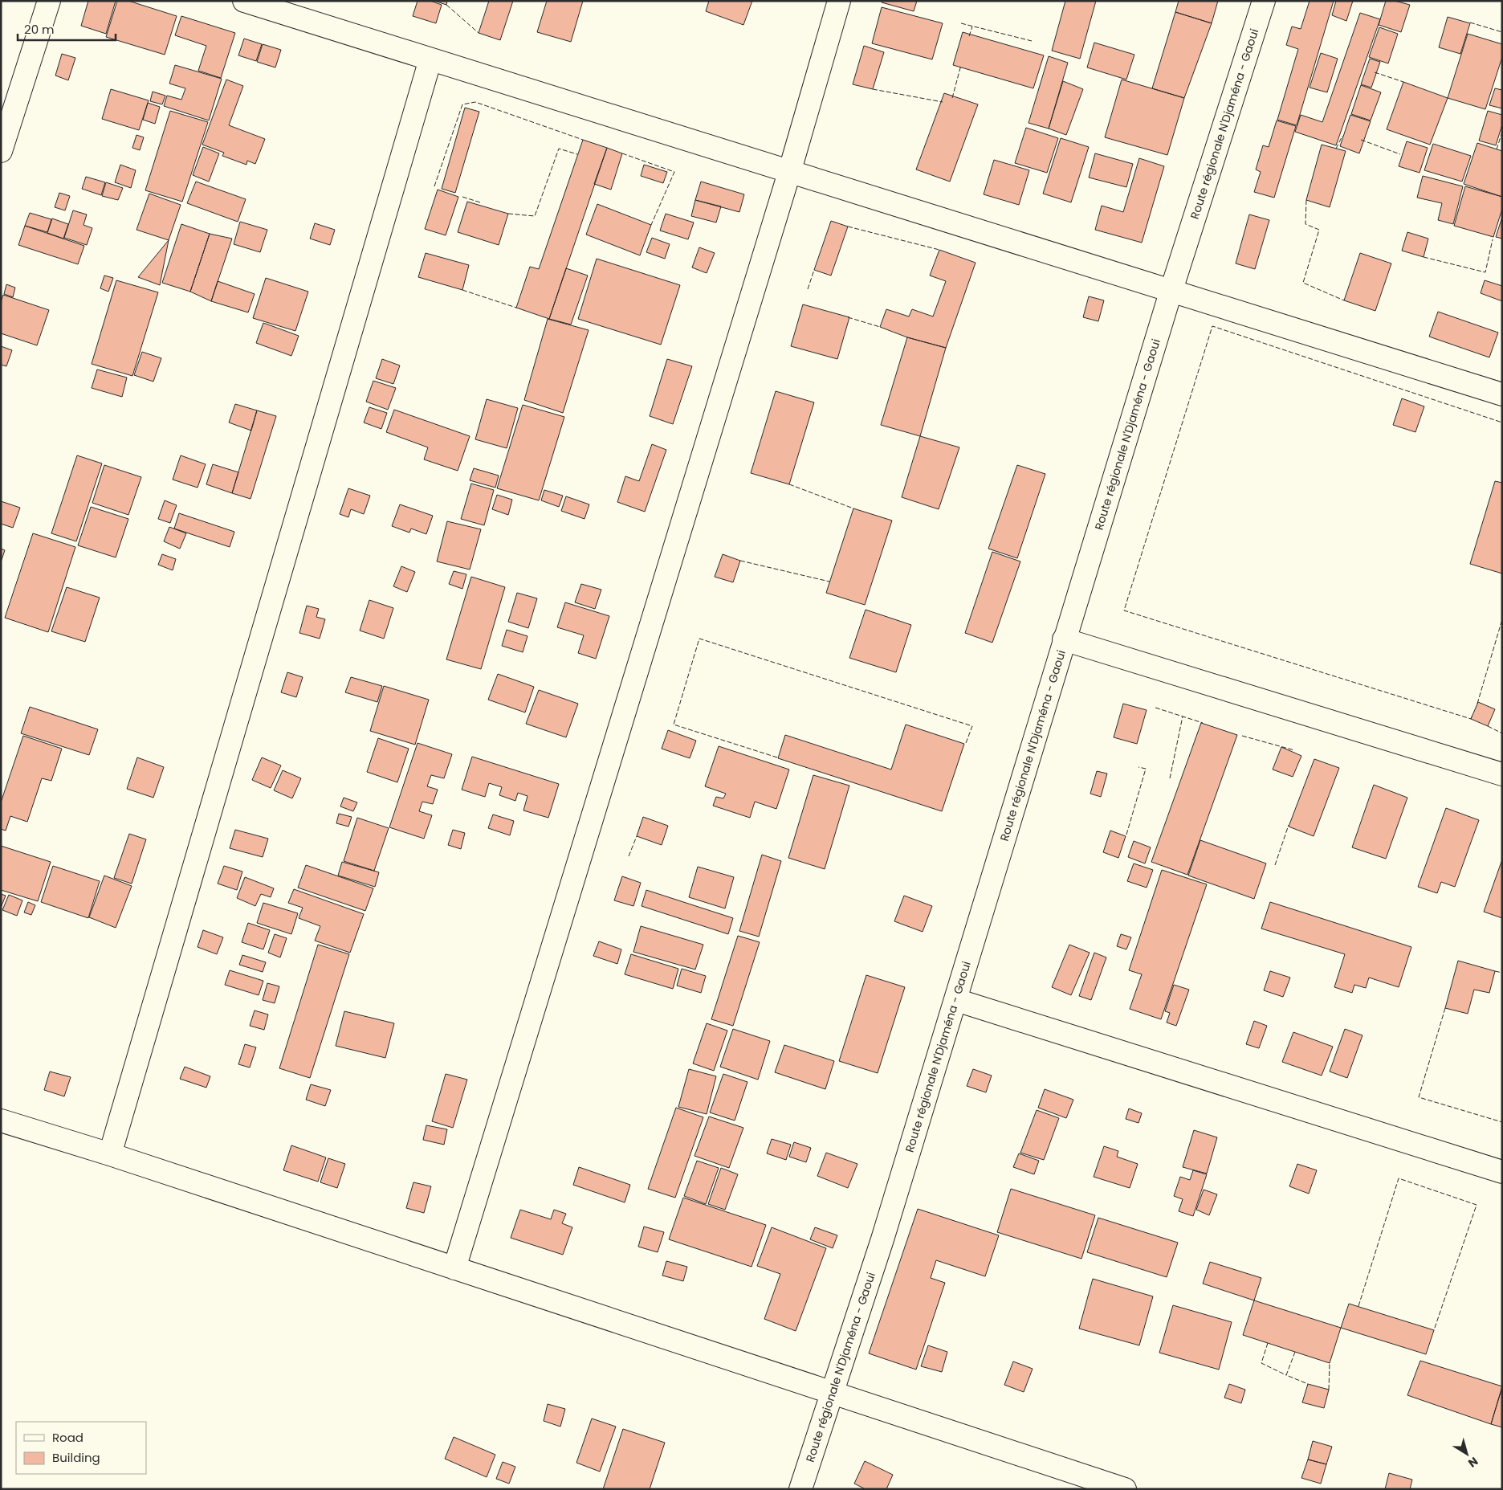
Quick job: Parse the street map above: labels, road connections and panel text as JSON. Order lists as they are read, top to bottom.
{
  "streets": {
    "street": ["Route régionale N'Djaména - Gaoui"]
  },
  "legend": ["Road", "Building"],
  "scale_bar": "20 m",
  "north": "bottom right"
}
